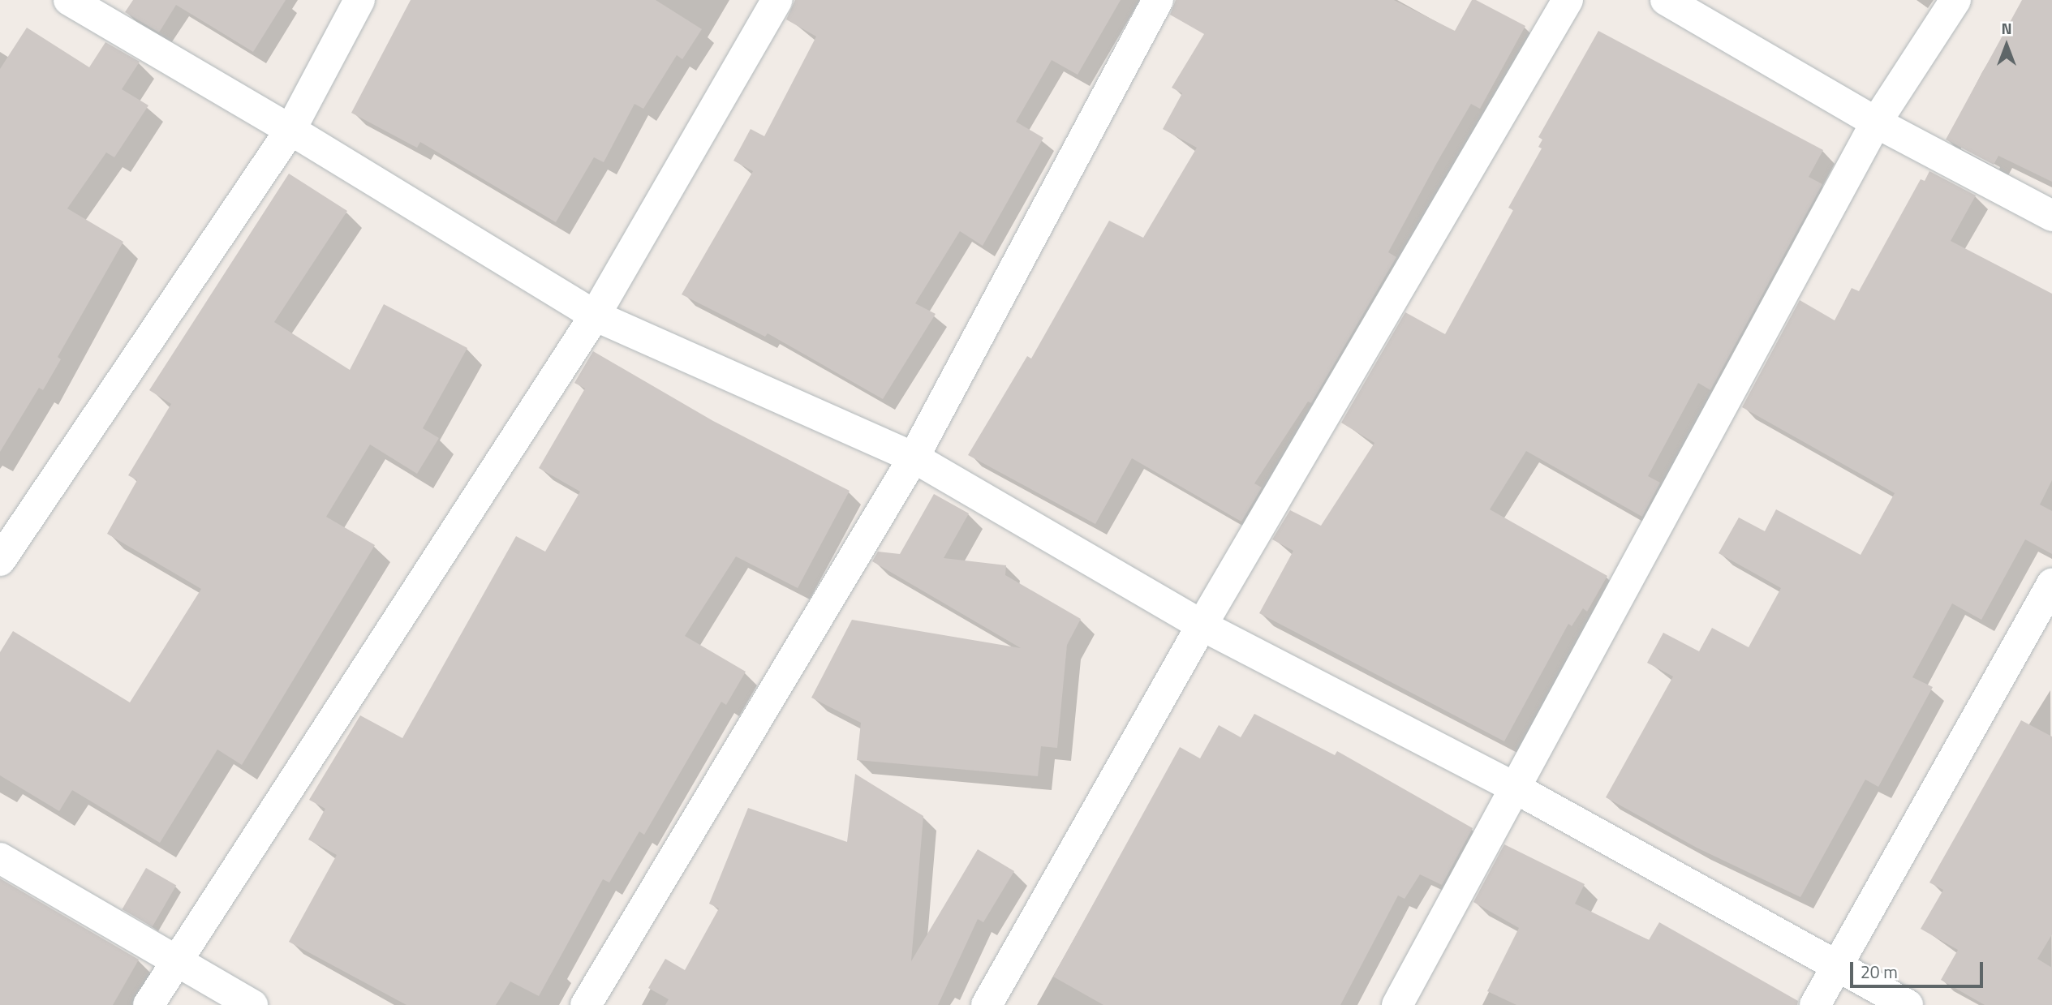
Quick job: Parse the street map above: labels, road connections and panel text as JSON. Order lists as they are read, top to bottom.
{
  "scale_bar": "20 m",
  "north": "top"
}
